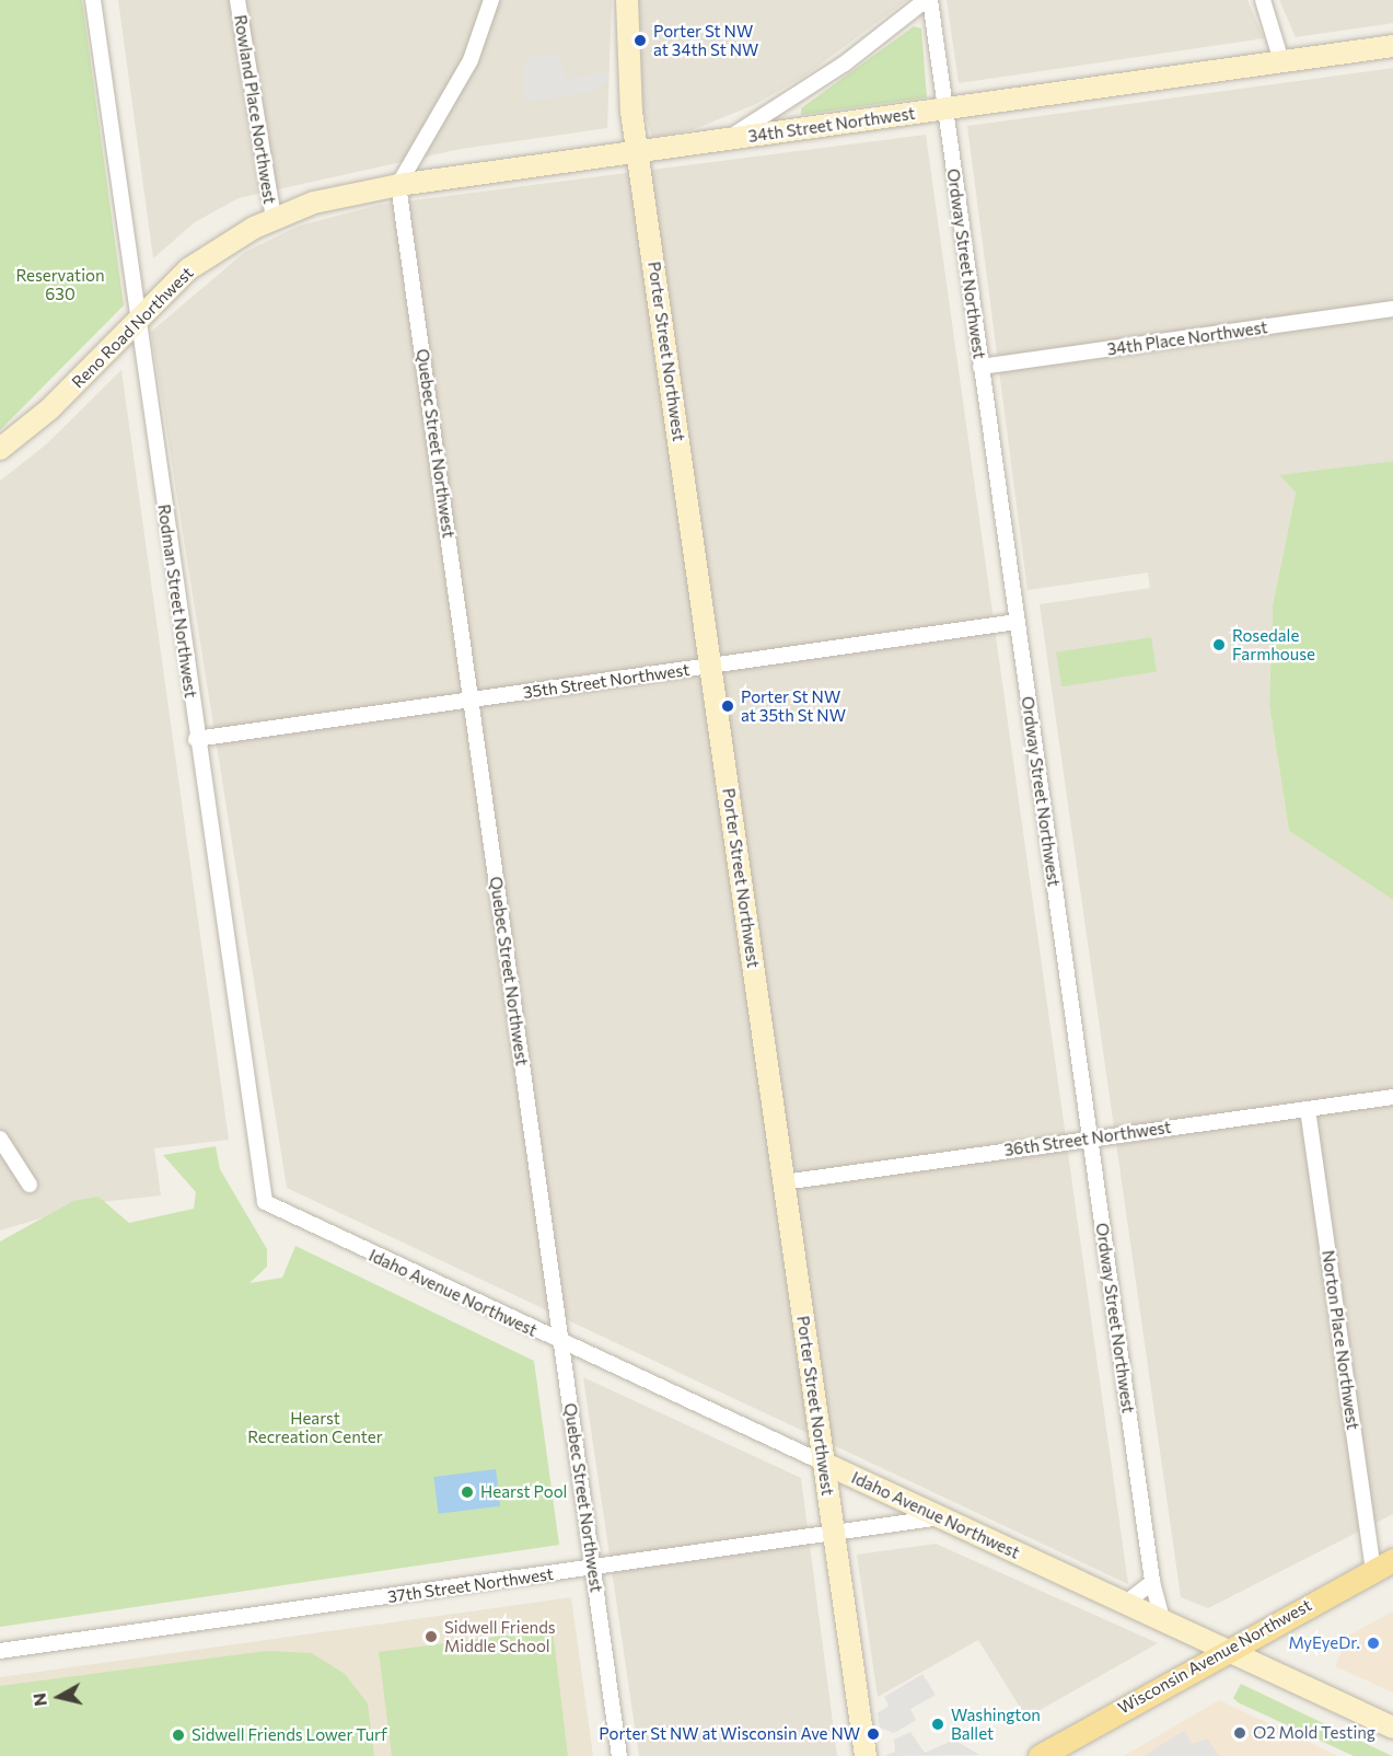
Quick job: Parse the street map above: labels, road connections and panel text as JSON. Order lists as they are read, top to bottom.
{
  "streets": {
    "main road": ["Wisconsin Avenue Northwest"],
    "street": [
      "Rowland Place Northwest",
      "34th Street Northwest",
      "Ordway Street Northwest",
      "Reno Road Northwest",
      "34th Place Northwest",
      "Porter Street Northwest",
      "Quebec Street Northwest",
      "Rodman Street Northwest",
      "35th Street Northwest",
      "36th Street Northwest",
      "Idaho Avenue Northwest",
      "Norton Place Northwest",
      "37th Street Northwest"
    ]
  },
  "crossings": [
    ["Rowland Place Northwest", "34th Street Northwest"],
    ["Rowland Place Northwest", "Reno Road Northwest"],
    ["34th Street Northwest", "Ordway Street Northwest"],
    ["34th Street Northwest", "Reno Road Northwest"],
    ["34th Street Northwest", "Porter Street Northwest"],
    ["34th Street Northwest", "Quebec Street Northwest"],
    ["Ordway Street Northwest", "34th Place Northwest"],
    ["Ordway Street Northwest", "35th Street Northwest"],
    ["Ordway Street Northwest", "36th Street Northwest"],
    ["Ordway Street Northwest", "Idaho Avenue Northwest"],
    ["Reno Road Northwest", "Rodman Street Northwest"],
    ["Porter Street Northwest", "35th Street Northwest"],
    ["Porter Street Northwest", "36th Street Northwest"],
    ["Porter Street Northwest", "Idaho Avenue Northwest"],
    ["Porter Street Northwest", "37th Street Northwest"],
    ["Quebec Street Northwest", "35th Street Northwest"],
    ["Quebec Street Northwest", "Idaho Avenue Northwest"],
    ["Quebec Street Northwest", "37th Street Northwest"],
    ["Rodman Street Northwest", "35th Street Northwest"],
    ["Rodman Street Northwest", "Idaho Avenue Northwest"],
    ["36th Street Northwest", "Norton Place Northwest"],
    ["Idaho Avenue Northwest", "37th Street Northwest"],
    ["Idaho Avenue Northwest", "Wisconsin Avenue Northwest"],
    ["Norton Place Northwest", "Wisconsin Avenue Northwest"]
  ],
  "parks": ["Reservation 630", "Hearst Recreation Center"],
  "places": [
    "Porter St NW at 34th St NW",
    "Rosedale Farmhouse",
    "Porter St NW at 35th St NW",
    "Hearst Pool",
    "Sidwell Friends Middle School",
    "MyEyeDr.",
    "Washington Ballet",
    "O2 Mold Testing",
    "Porter St NW at Wisconsin Ave NW",
    "Sidwell Friends Lower Turf"
  ],
  "north": "left"
}
